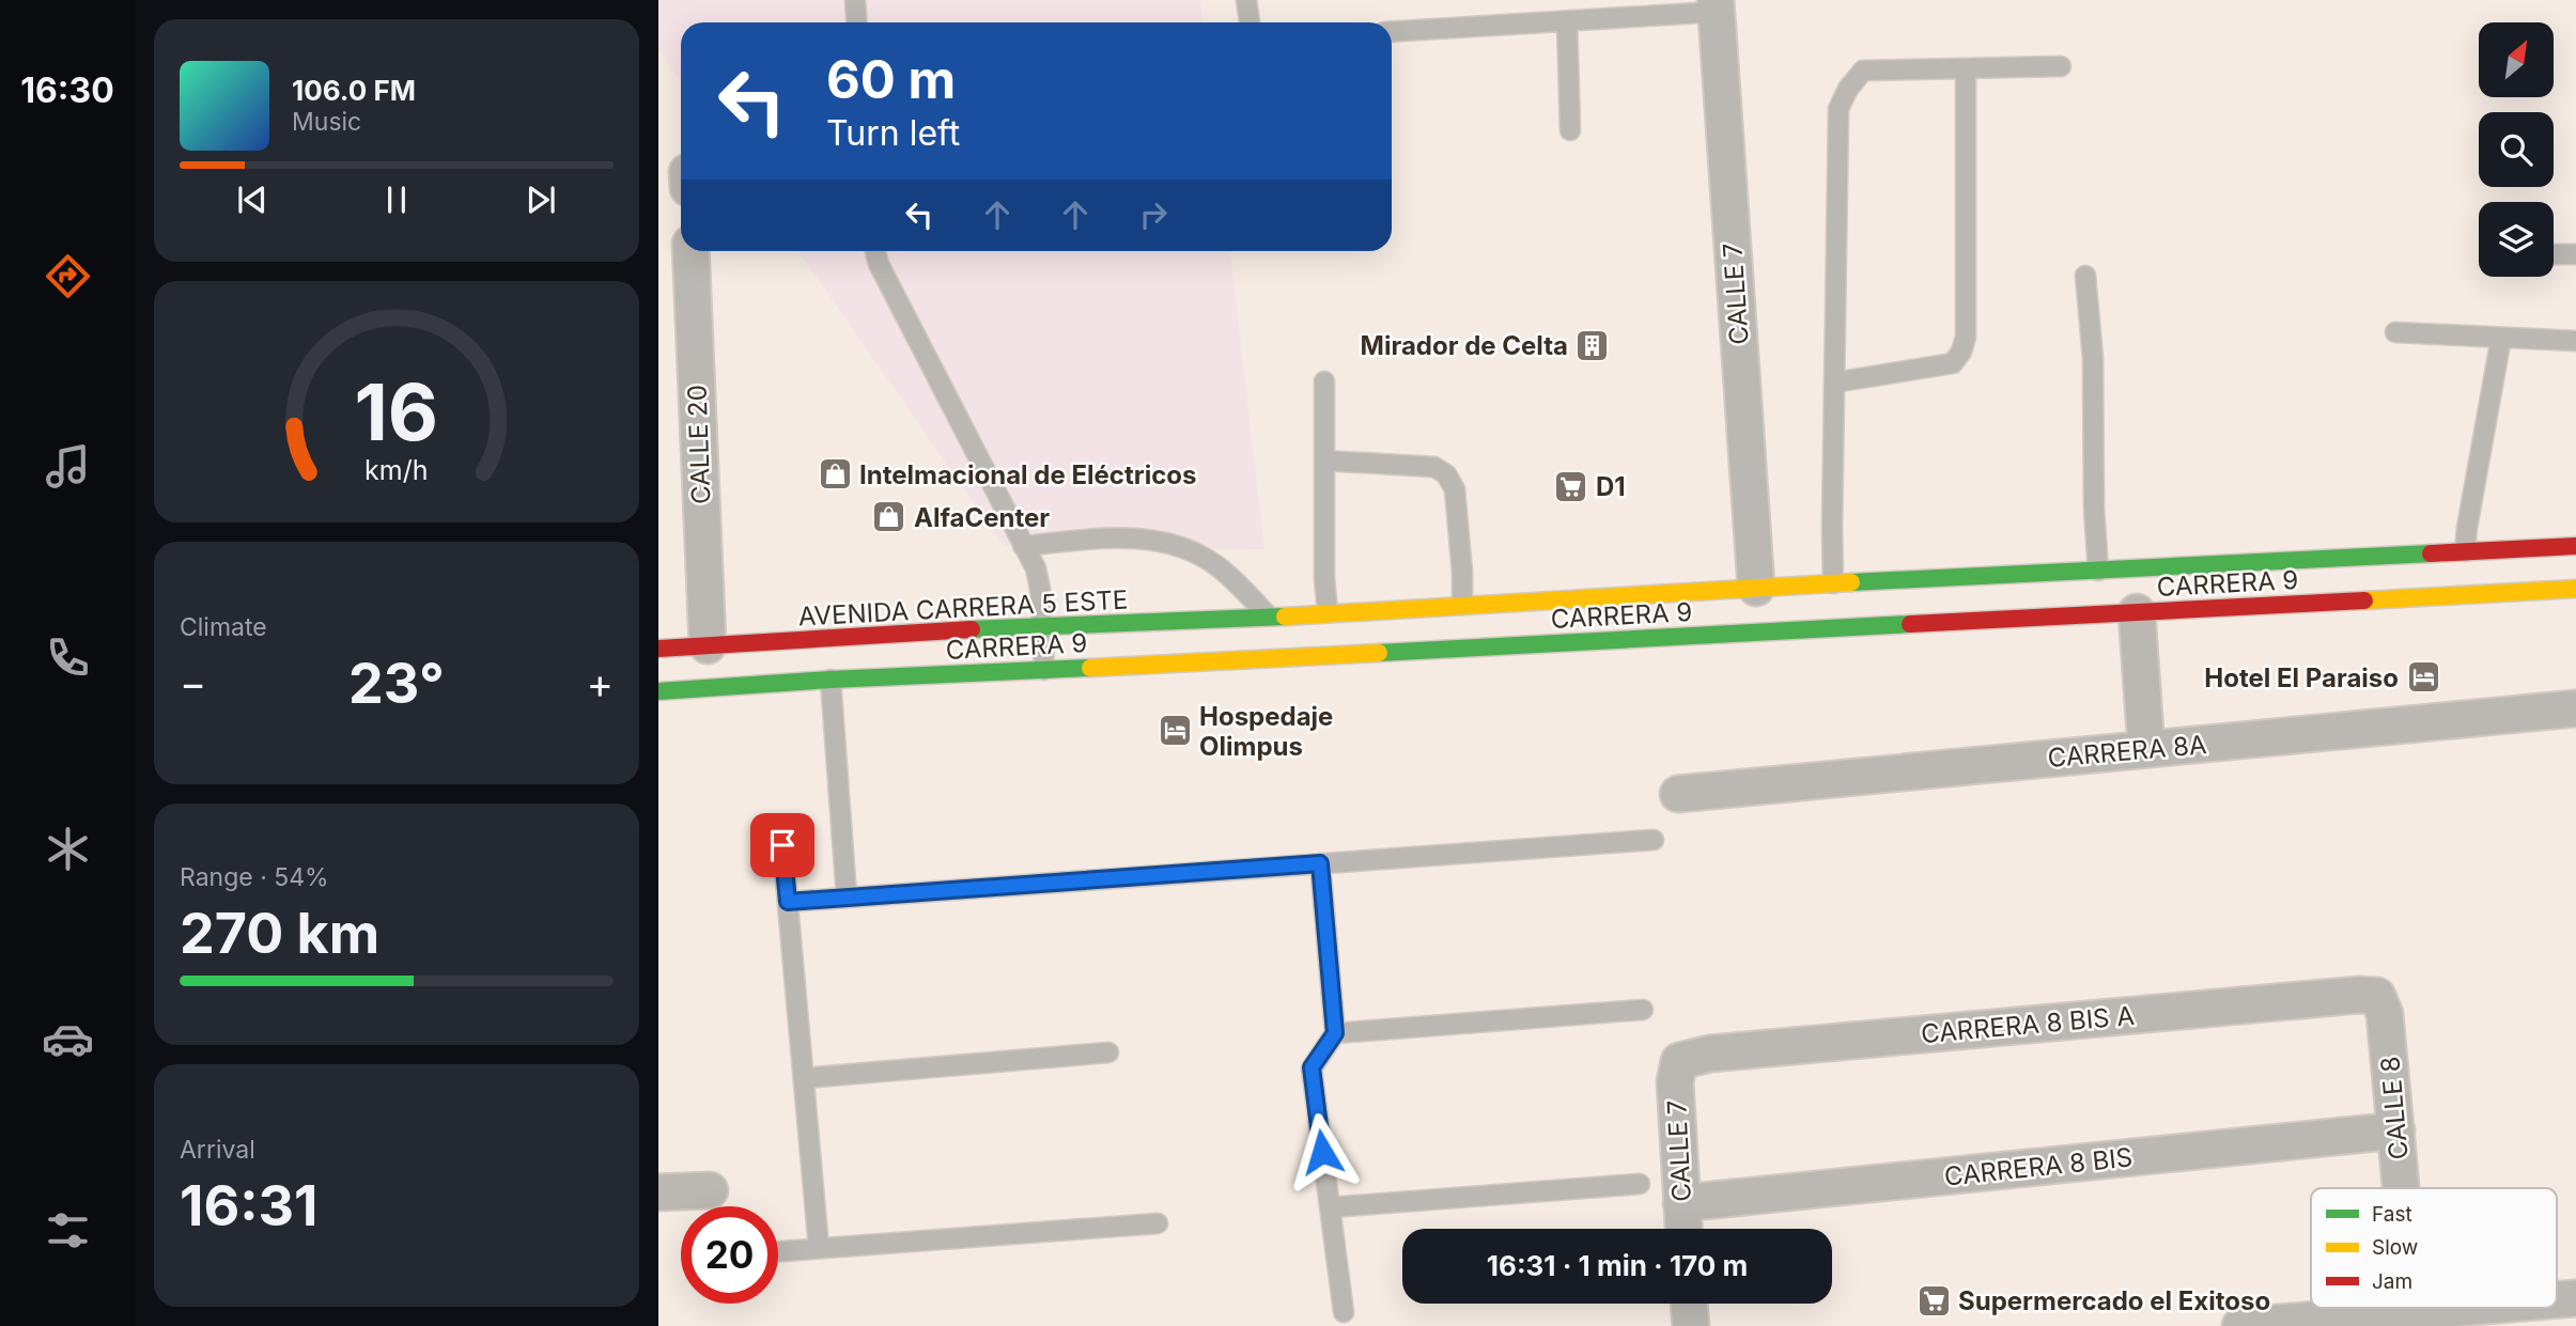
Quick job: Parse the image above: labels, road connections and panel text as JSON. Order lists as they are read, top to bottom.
{
  "streets": {
    "main road": ["CARRERA 9", "AVENIDA CARRERA 5 ESTE"],
    "street": [
      "CALLE 7",
      "CALLE 20",
      "CARRERA 8A",
      "CARRERA 8 BIS A",
      "CALLE 8",
      "CARRERA 8 BIS"
    ]
  },
  "crossings": [
    ["CALLE 7", "CARRERA 9"],
    ["CALLE 7", "CARRERA 8 BIS A"],
    ["CALLE 7", "CARRERA 8 BIS"],
    ["CALLE 20", "AVENIDA CARRERA 5 ESTE"],
    ["CARRERA 9", "AVENIDA CARRERA 5 ESTE"],
    ["CARRERA 8 BIS A", "CALLE 8"],
    ["CALLE 8", "CARRERA 8 BIS"]
  ],
  "places": {
    "building": ["Mirador de Celta"],
    "shop": ["Intelmacional de Eléctricos", "AlfaCenter"],
    "supermarket": ["D1", "Supermercado el Exitoso"],
    "hotel": ["Hotel El Paraiso", "Hospedaje Olimpus"]
  },
  "legend": ["Fast", "Slow", "Jam"],
  "north": "top right",
  "page": {
    "tabs": "16:30",
    "turn": ["60 m", "Turn left"],
    "song": ["106.0 FM", "Music"],
    "tile": [
      "Climate",
      ["Range · 54%", "270 km"],
      ["Arrival", "16:31"]
    ],
    "heat": ["−", "23°", "+"],
    "limit": "20",
    "trip": "16:31 · 1 min · 170 m",
    "gauge": ["16", "km/h"]
  }
}
